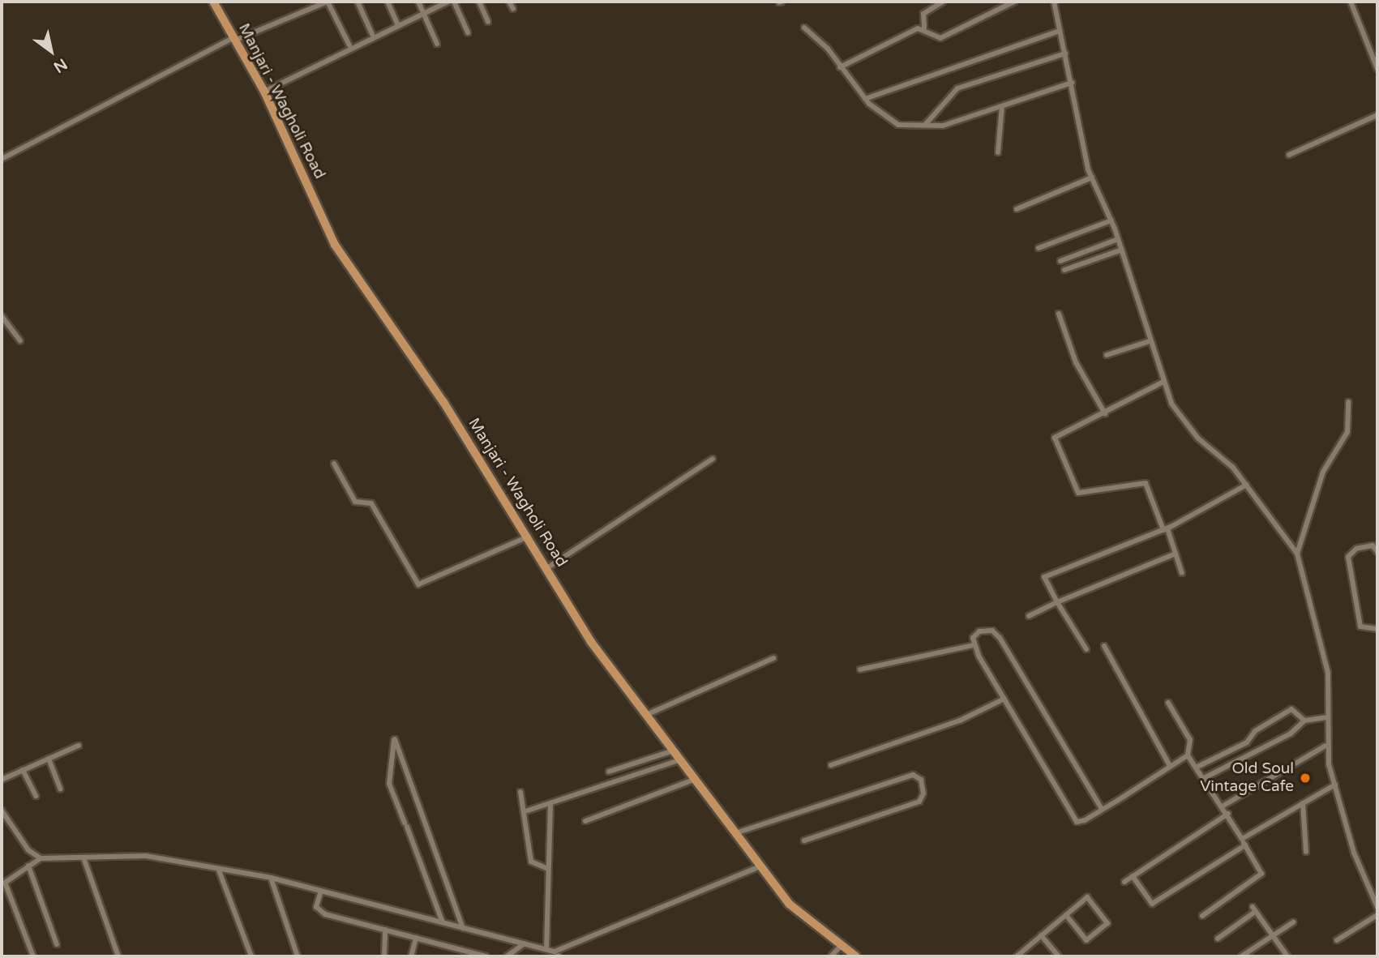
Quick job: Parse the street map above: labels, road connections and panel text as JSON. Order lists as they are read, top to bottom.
{
  "streets": {
    "main road": ["Manjari - Wagholi Road"]
  },
  "places": ["Old Soul Vintage Cafe"],
  "north": "bottom right"
}
